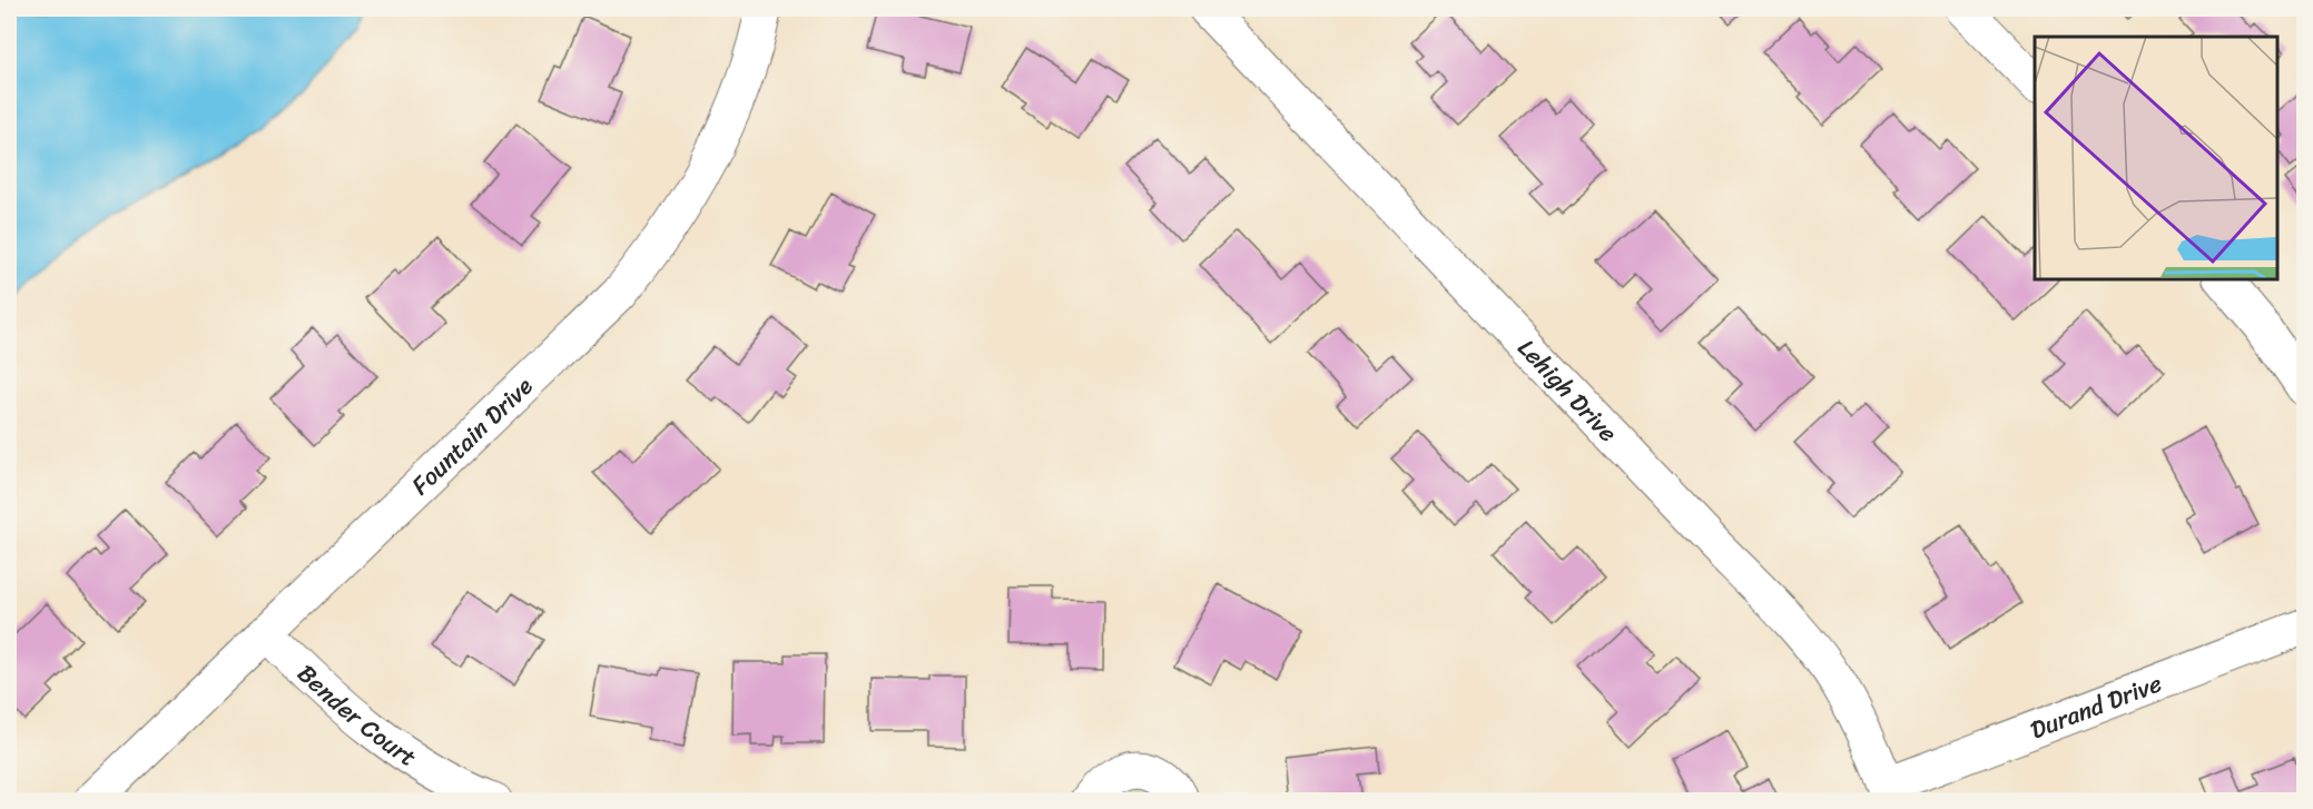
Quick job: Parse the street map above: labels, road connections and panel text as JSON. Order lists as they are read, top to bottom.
{
  "streets": {
    "street": [
      "Lehigh Drive",
      "Fountain Drive",
      "Durand Drive",
      "Bender Court"
    ]
  },
  "crossings": [
    ["Lehigh Drive", "Durand Drive"],
    ["Fountain Drive", "Bender Court"]
  ]
}
